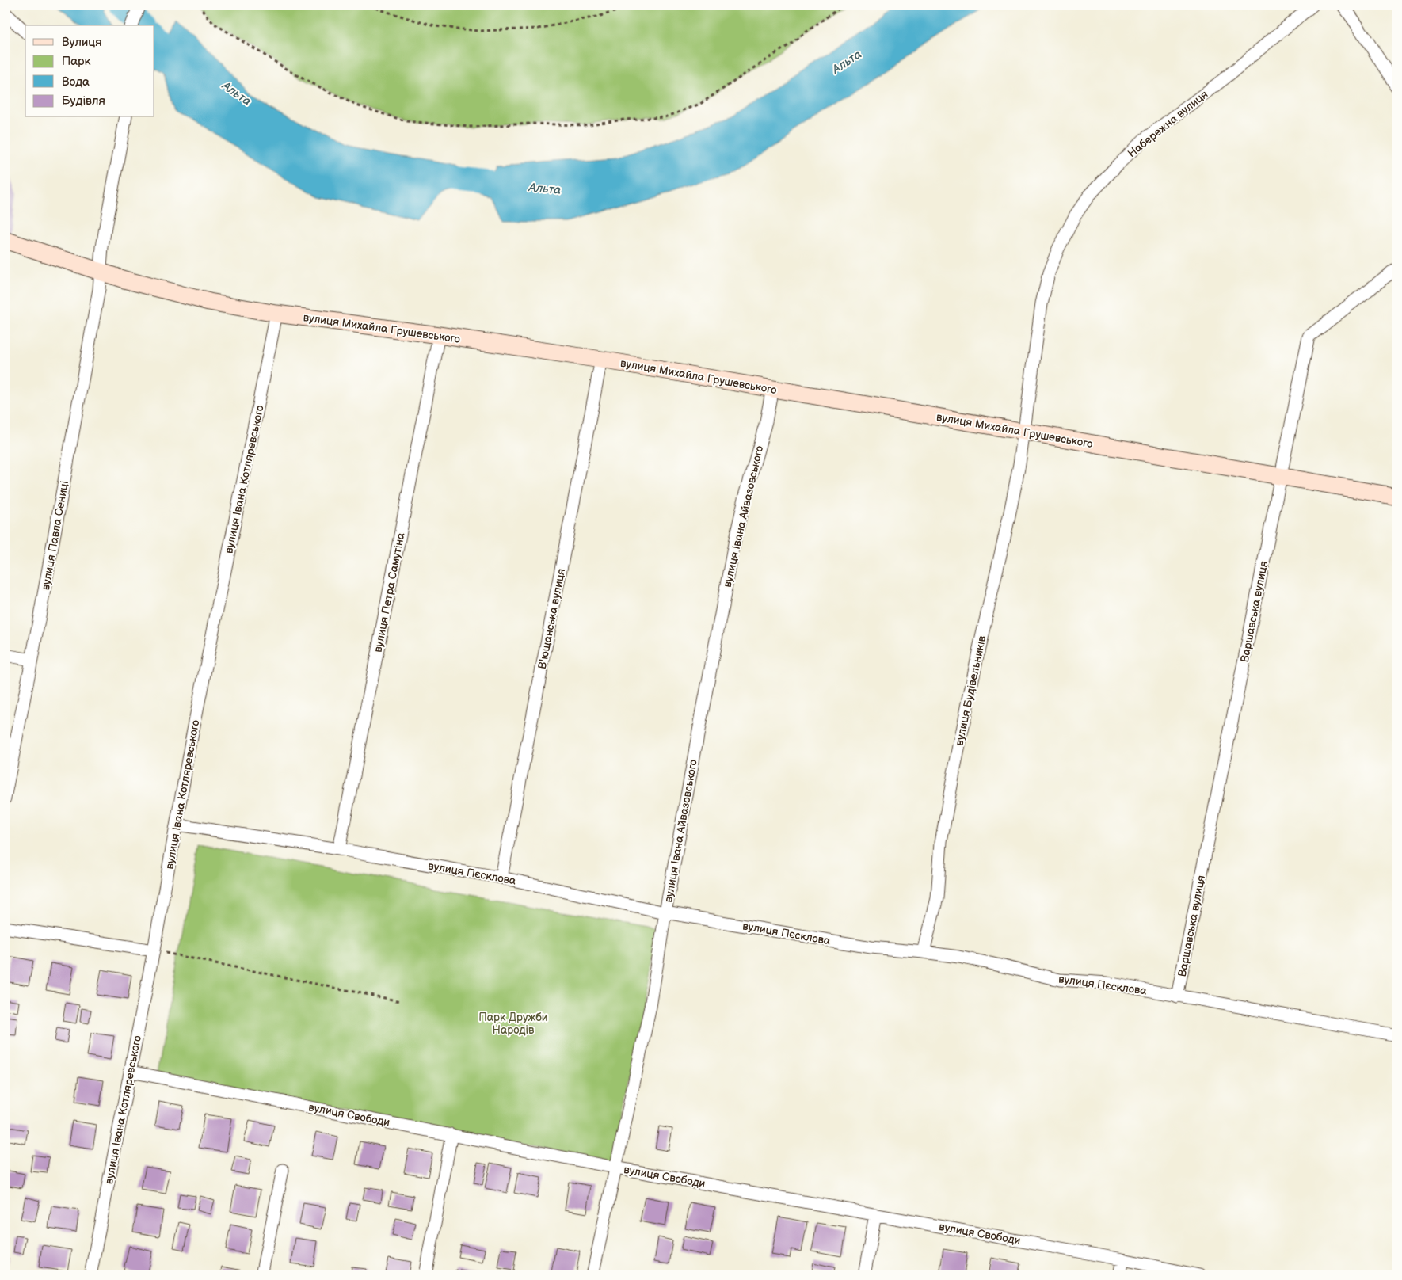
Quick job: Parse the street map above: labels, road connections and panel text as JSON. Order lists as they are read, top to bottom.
{
  "streets": {
    "street": [
      "Набережна вулиця",
      "вулиця Михайла Грушевського",
      "вулиця Івана Котляревського",
      "вулиця Івана Айвазовського",
      "вулиця Павла Сениці",
      "вулиця Петра Самутіна",
      "Варшавська вулиця",
      "В'ющанська вулиця",
      "вулиця Будівельників",
      "вулиця Пєсклова",
      "вулиця Свободи"
    ]
  },
  "crossings": [
    ["Набережна вулиця", "вулиця Михайла Грушевського"],
    ["Набережна вулиця", "вулиця Будівельників"],
    ["вулиця Михайла Грушевського", "вулиця Івана Котляревського"],
    ["вулиця Михайла Грушевського", "вулиця Івана Айвазовського"],
    ["вулиця Михайла Грушевського", "вулиця Павла Сениці"],
    ["вулиця Михайла Грушевського", "вулиця Петра Самутіна"],
    ["вулиця Михайла Грушевського", "Варшавська вулиця"],
    ["вулиця Михайла Грушевського", "В'ющанська вулиця"],
    ["вулиця Михайла Грушевського", "вулиця Будівельників"],
    ["вулиця Івана Котляревського", "вулиця Пєсклова"],
    ["вулиця Івана Котляревського", "вулиця Свободи"],
    ["вулиця Івана Айвазовського", "вулиця Пєсклова"],
    ["вулиця Івана Айвазовського", "вулиця Свободи"],
    ["вулиця Петра Самутіна", "вулиця Пєсклова"],
    ["Варшавська вулиця", "вулиця Пєсклова"],
    ["В'ющанська вулиця", "вулиця Пєсклова"],
    ["вулиця Будівельників", "вулиця Пєсклова"]
  ],
  "water": ["Альта"],
  "parks": ["Парк Дружби Народів"],
  "legend": [
    "Вулиця",
    "Парк",
    "Вода",
    "Будівля"
  ]
}
